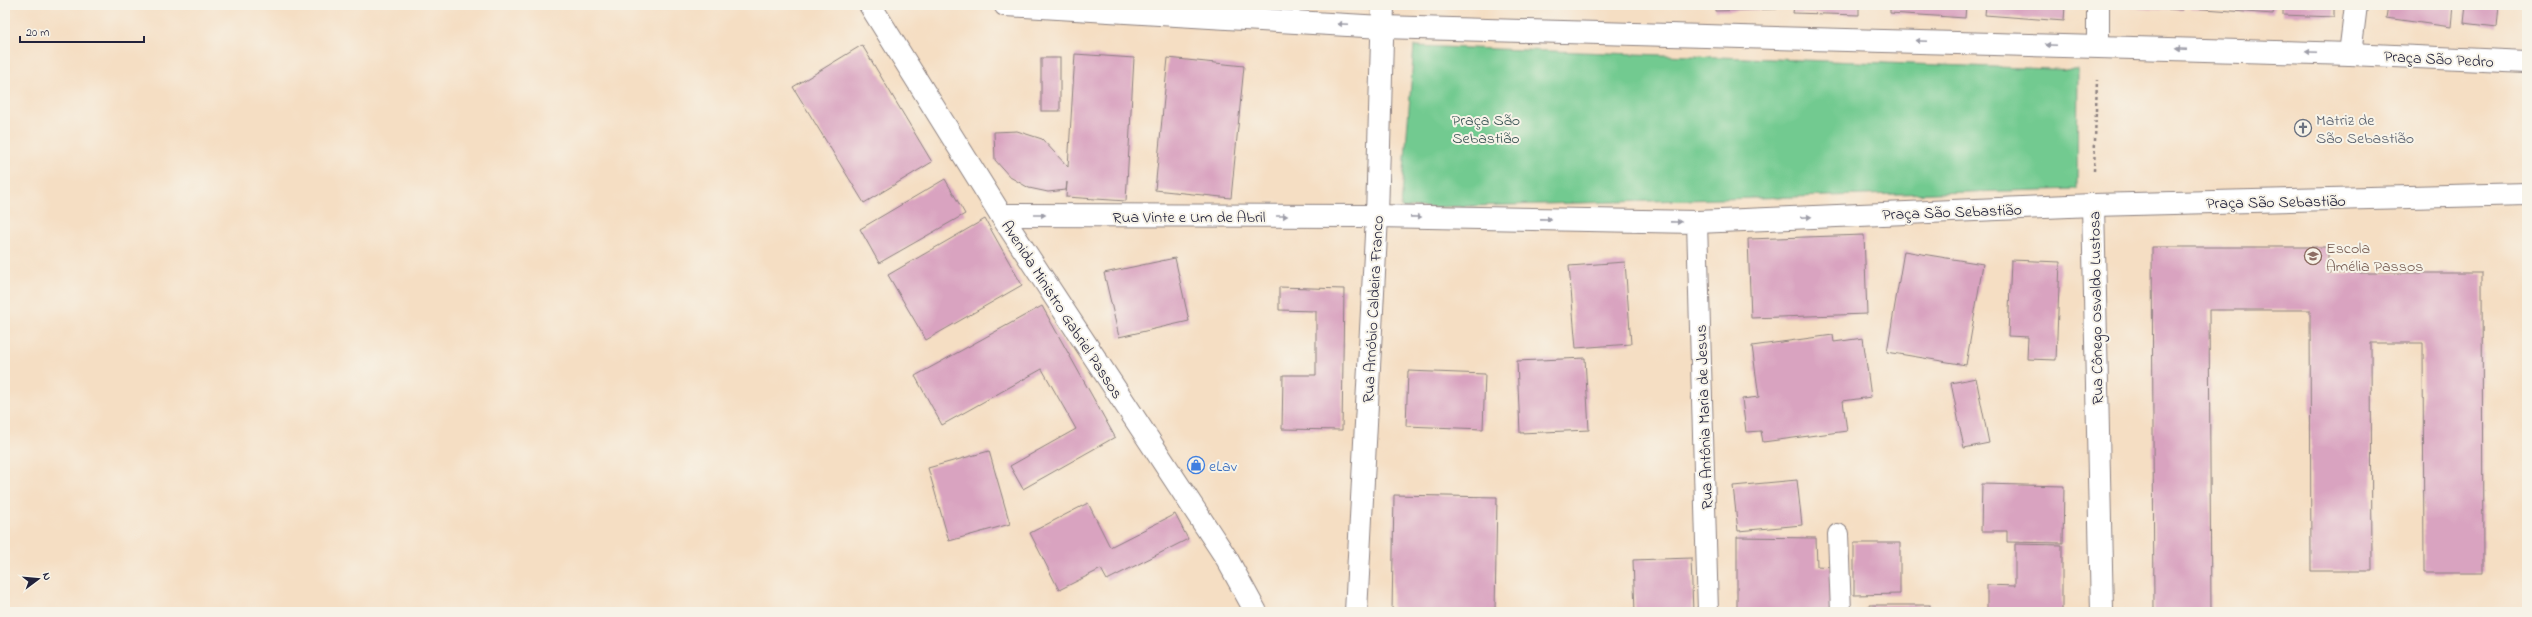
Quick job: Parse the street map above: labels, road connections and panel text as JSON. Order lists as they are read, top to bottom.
{
  "streets": {
    "street": [
      "Praça São Pedro",
      "Praça São Sebastião",
      "Rua Vinte e Um de Abril",
      "Rua Cônego Osvaldo Lustosa",
      "Avenida Ministro Gabriel Passos",
      "Rua Arnóbio Caldeira Franco"
    ],
    "lane": ["Rua Antônia Maria de Jesus"]
  },
  "crossings": [
    ["Praça São Sebastião", "Rua Vinte e Um de Abril"],
    ["Praça São Sebastião", "Rua Cônego Osvaldo Lustosa"],
    ["Praça São Sebastião", "Rua Arnóbio Caldeira Franco"],
    ["Praça São Sebastião", "Rua Antônia Maria de Jesus"],
    ["Rua Vinte e Um de Abril", "Avenida Ministro Gabriel Passos"],
    ["Rua Vinte e Um de Abril", "Rua Arnóbio Caldeira Franco"]
  ],
  "parks": ["Praça São Sebastião"],
  "places": {
    "church": ["Matriz de São Sebastião"],
    "school or university": ["Escola Amélia Passos"],
    "shop": ["eLav"]
  },
  "scale_bar": "20 m",
  "north": "right"
}
